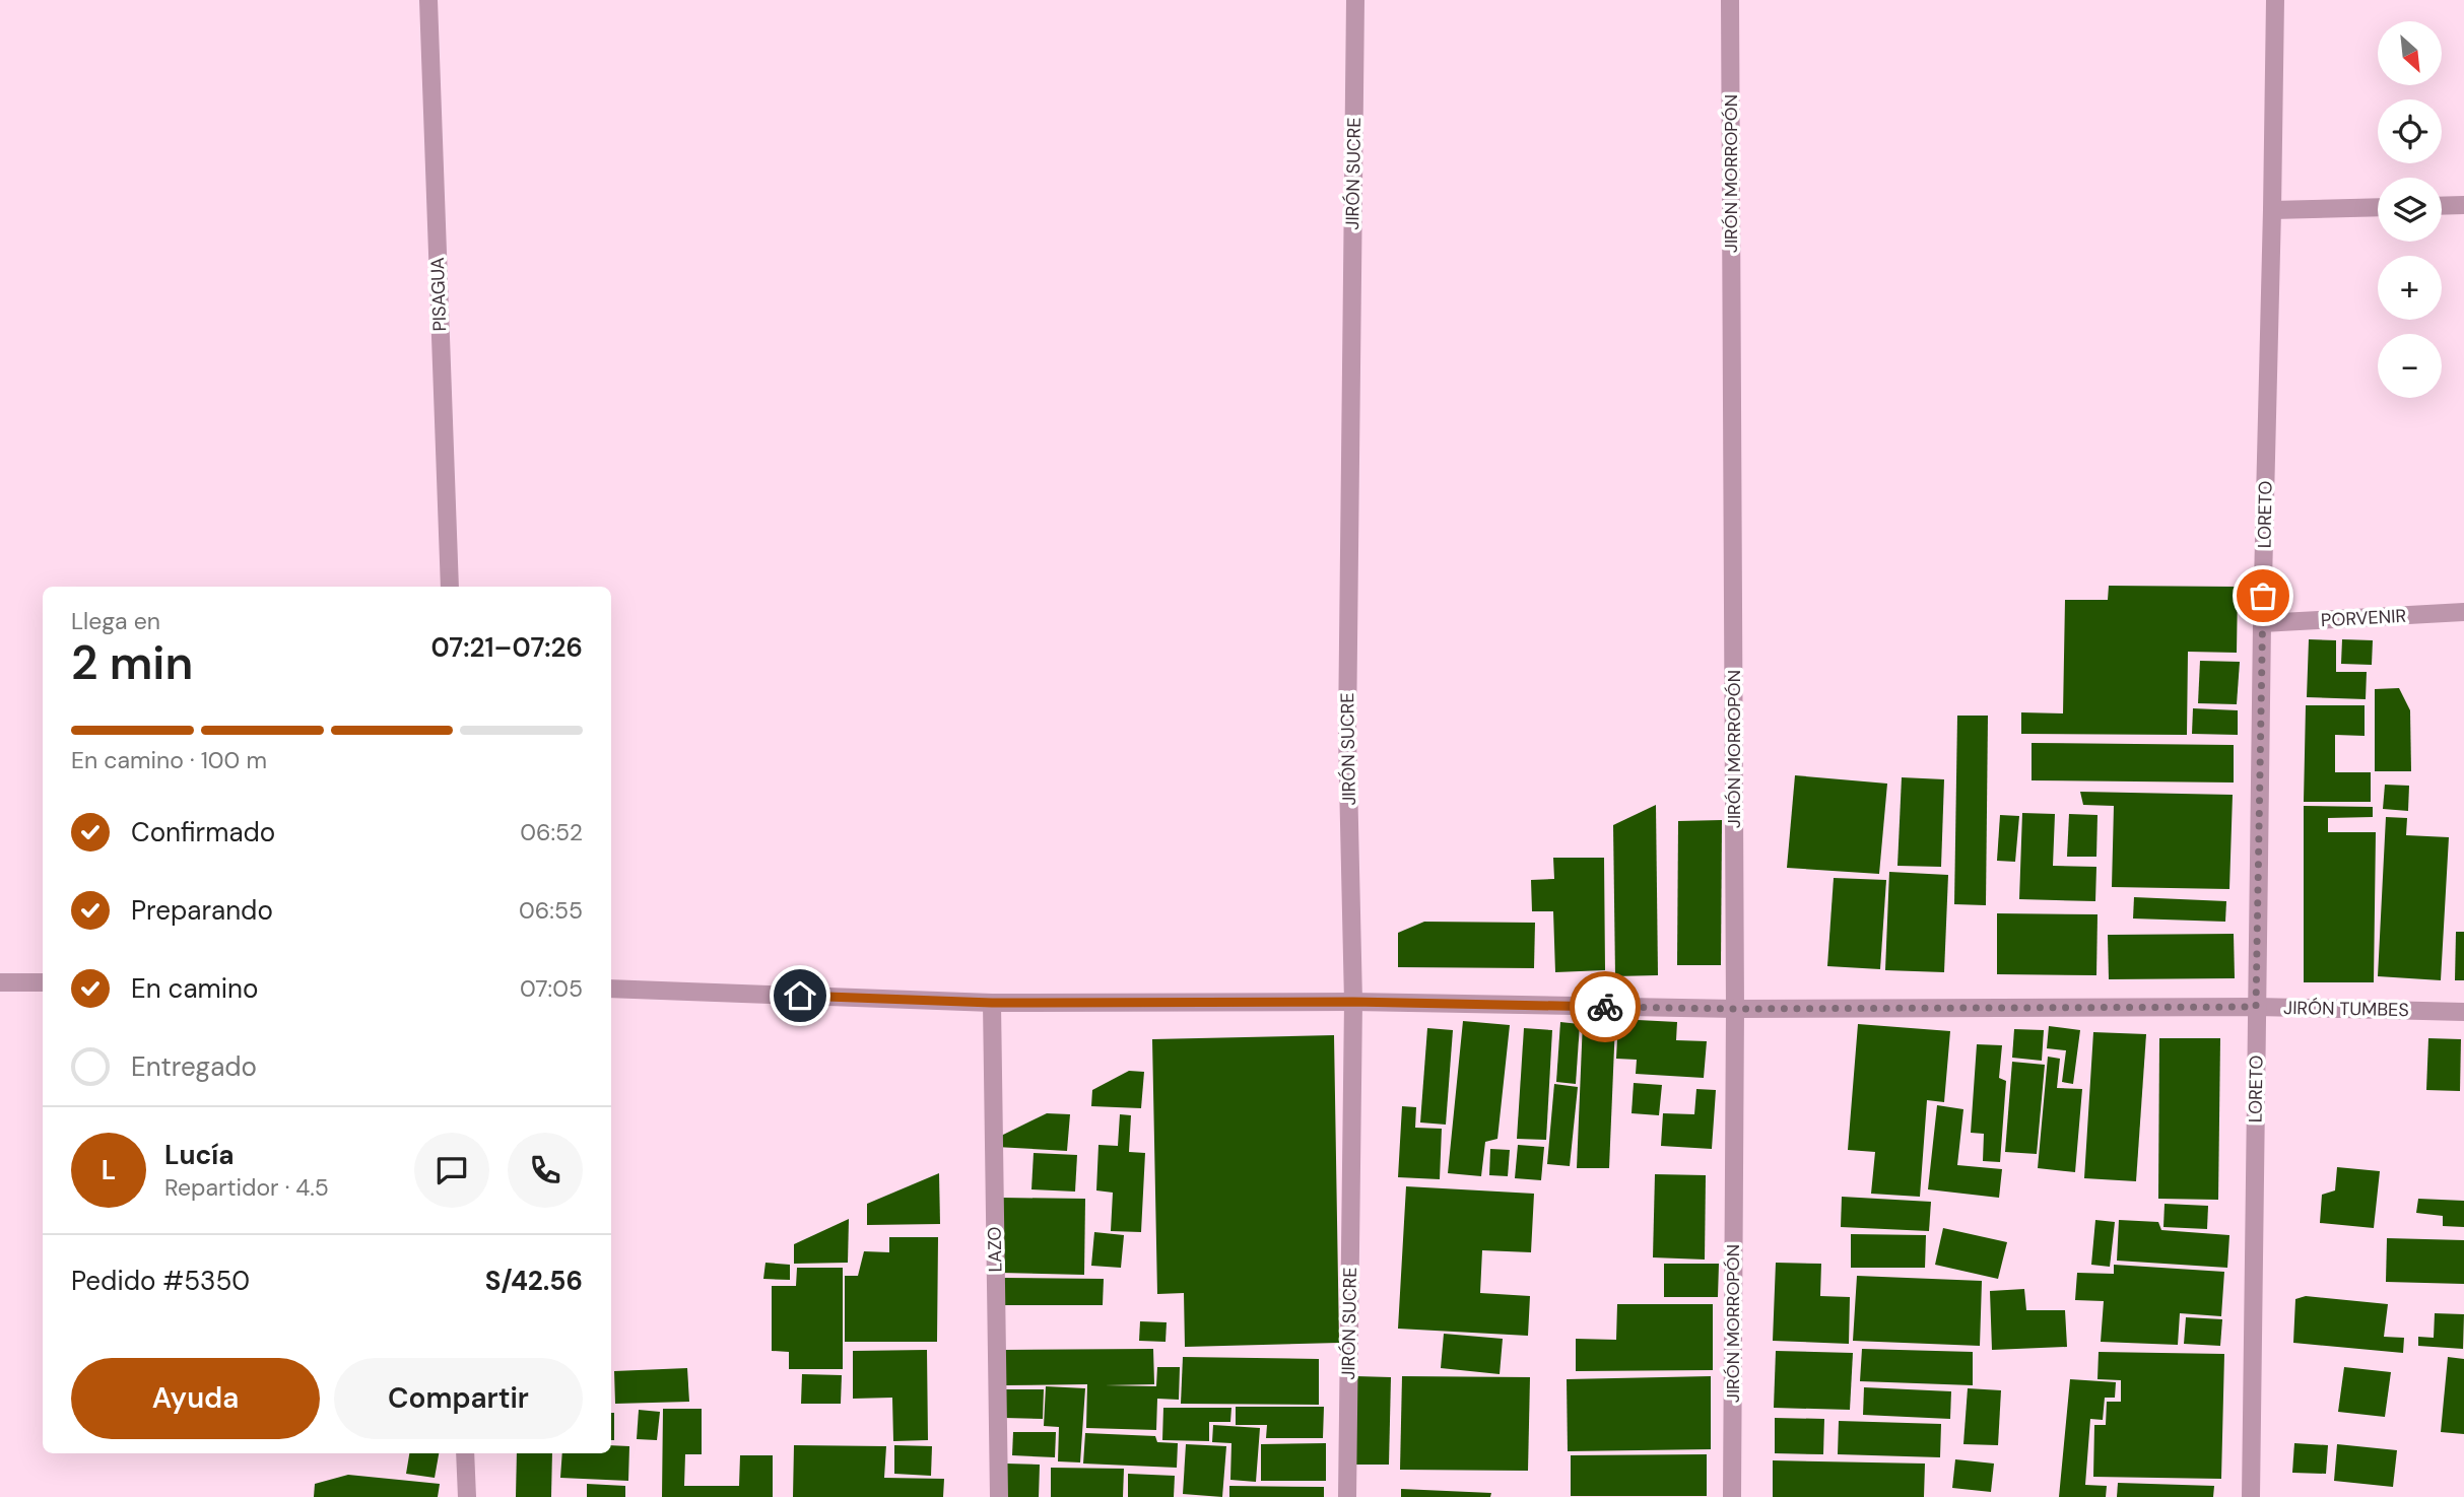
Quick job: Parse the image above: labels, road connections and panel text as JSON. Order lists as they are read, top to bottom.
{
  "streets": {
    "street": [
      "JIRÓN SUCRE",
      "JIRÓN MORROPÓN",
      "PISAGUA",
      "LORETO",
      "PORVENIR",
      "JIRÓN TUMBES",
      "LAZO"
    ]
  },
  "crossings": [
    ["JIRÓN SUCRE", "JIRÓN TUMBES"],
    ["JIRÓN MORROPÓN", "JIRÓN TUMBES"],
    ["LORETO", "PORVENIR"],
    ["LORETO", "JIRÓN TUMBES"],
    ["JIRÓN TUMBES", "LAZO"]
  ],
  "north": "bottom right",
  "page": {
    "map_buttons": ["+", "−"],
    "heading": ["2 min", "Llega en", "07:21–07:26"],
    "panel": [
      "Lucía",
      "Repartidor · 4.5",
      "Pedido #5350",
      "S/42.56"
    ],
    "bar": "En camino · 100 m",
    "list": [
      ["Confirmado", "06:52"],
      ["Preparando", "06:55"],
      ["En camino", "07:05"],
      "Entregado"
    ],
    "round": "L",
    "buttons": ["Ayuda", "Compartir"]
  }
}
